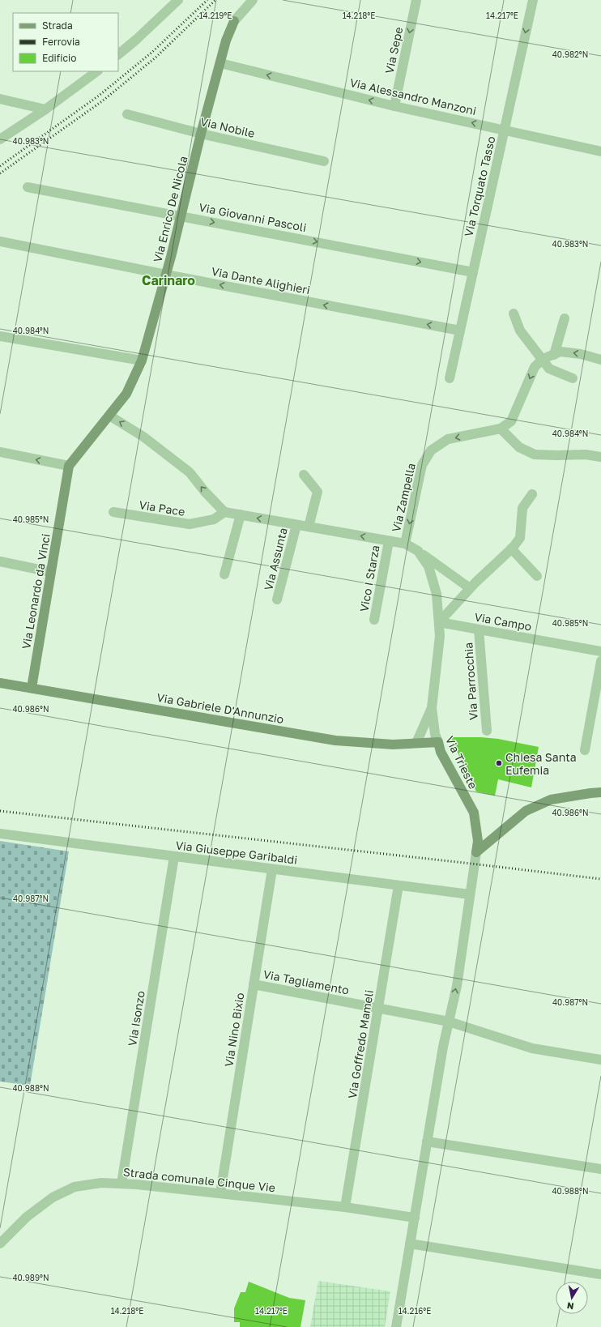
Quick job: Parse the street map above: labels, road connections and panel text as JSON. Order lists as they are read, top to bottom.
{
  "streets": {
    "street": [
      "Via Sepe",
      "Via Alessandro Manzoni",
      "Via Nobile",
      "Via Torquato Tasso",
      "Via Enrico De Nicola",
      "Via Giovanni Pascoli",
      "Via Dante Alighieri",
      "Via Zampella",
      "Via Pace",
      "Via Assunta",
      "Vico I Starza",
      "Via Leonardo da Vinci",
      "Via Campo",
      "Via Parrocchia",
      "Via Gabriele D'Annunzio",
      "Via Trieste",
      "Via Giuseppe Garibaldi",
      "Via Tagliamento",
      "Via Isonzo",
      "Via Nino Bixio",
      "Via Goffredo Mameli",
      "Strada comunale Cinque Vie"
    ]
  },
  "crossings": [
    ["Via Sepe", "Via Alessandro Manzoni"],
    ["Via Alessandro Manzoni", "Via Torquato Tasso"],
    ["Via Alessandro Manzoni", "Via Enrico De Nicola"],
    ["Via Nobile", "Via Enrico De Nicola"],
    ["Via Torquato Tasso", "Via Giovanni Pascoli"],
    ["Via Torquato Tasso", "Via Dante Alighieri"],
    ["Via Enrico De Nicola", "Via Giovanni Pascoli"],
    ["Via Enrico De Nicola", "Via Dante Alighieri"],
    ["Via Enrico De Nicola", "Via Leonardo da Vinci"],
    ["Via Leonardo da Vinci", "Via Gabriele D'Annunzio"],
    ["Via Campo", "Via Parrocchia"],
    ["Via Campo", "Via Trieste"],
    ["Via Gabriele D'Annunzio", "Via Trieste"],
    ["Via Giuseppe Garibaldi", "Via Isonzo"],
    ["Via Giuseppe Garibaldi", "Via Nino Bixio"],
    ["Via Giuseppe Garibaldi", "Via Goffredo Mameli"],
    ["Via Tagliamento", "Via Nino Bixio"],
    ["Via Tagliamento", "Via Goffredo Mameli"],
    ["Via Isonzo", "Strada comunale Cinque Vie"],
    ["Via Nino Bixio", "Strada comunale Cinque Vie"],
    ["Via Goffredo Mameli", "Strada comunale Cinque Vie"]
  ],
  "one_way": [
    "Via Sepe",
    "Via Alessandro Manzoni",
    "Via Giovanni Pascoli",
    "Via Dante Alighieri",
    "Via Zampella"
  ],
  "districts": ["Carinaro"],
  "places": ["Chiesa Santa Eufemia"],
  "legend": ["Strada", "Ferrovia", "Edificio"],
  "north": "bottom",
  "coordinates": [
    "14.218°E",
    "14.217°E",
    "14.219°E",
    "40.982°N",
    "40.983°N",
    "40.984°N",
    "40.985°N",
    "40.986°N",
    "40.987°N",
    "40.988°N",
    "40.989°N",
    "14.216°E"
  ]
}
